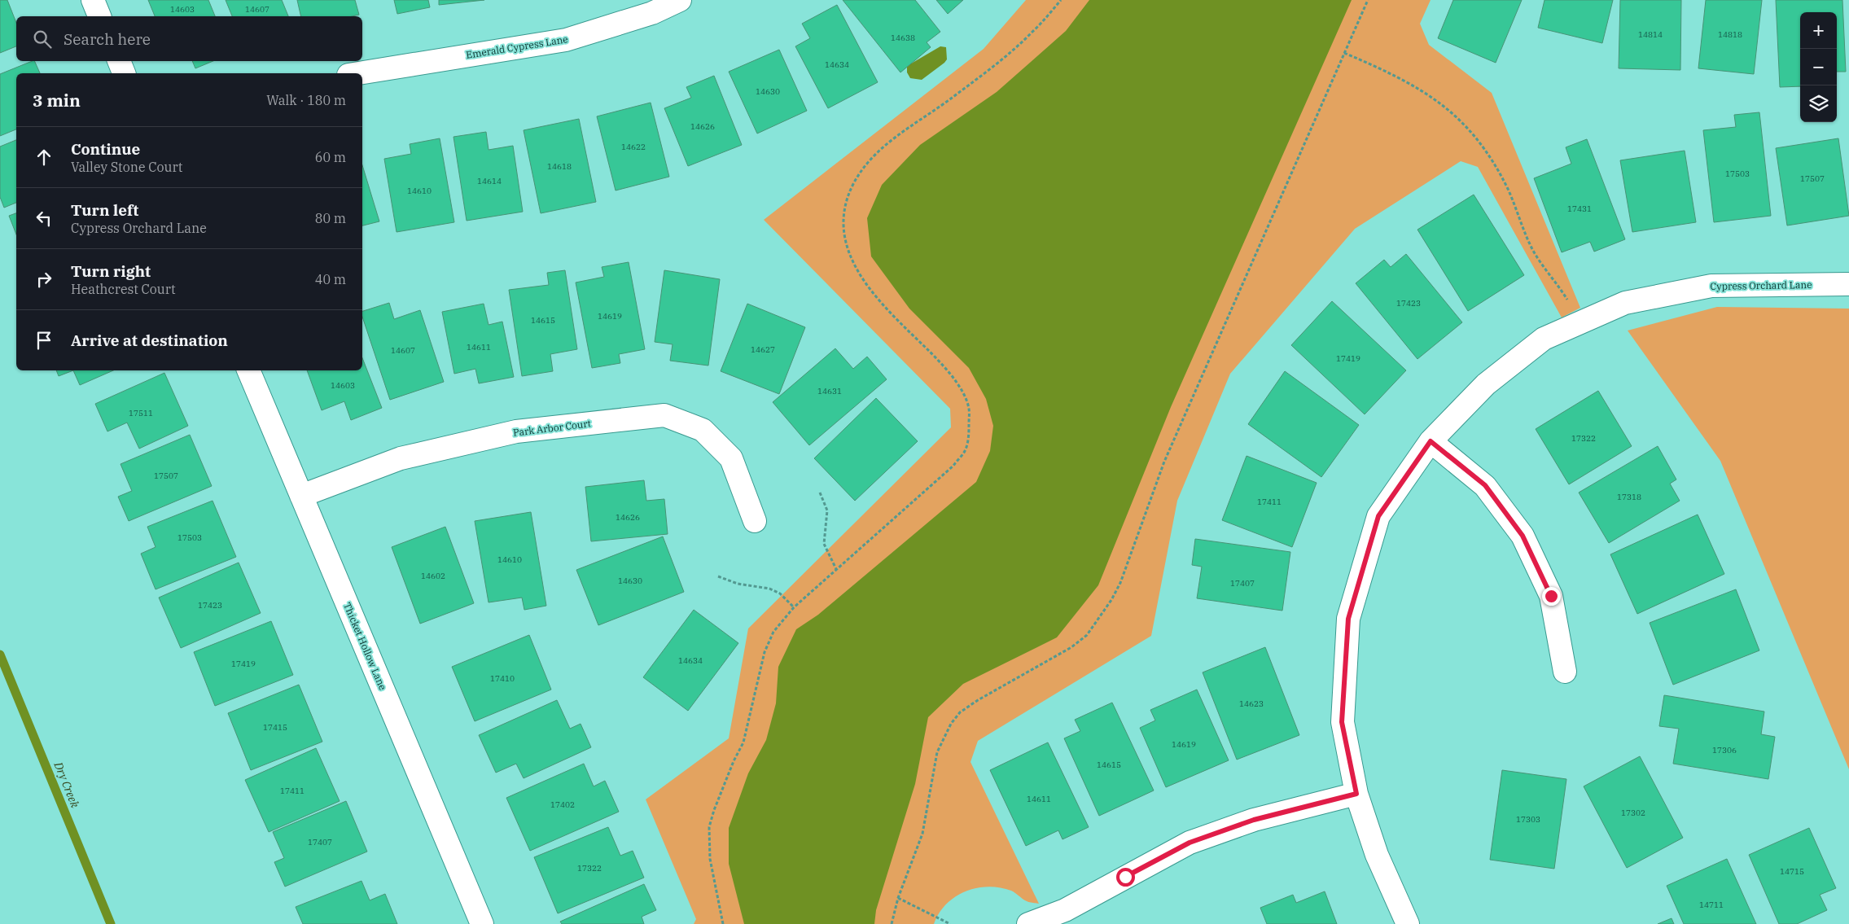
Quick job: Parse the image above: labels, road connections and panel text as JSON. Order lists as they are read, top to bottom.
{
  "streets": {
    "street": [
      "Emerald Cypress Lane",
      "Cypress Orchard Lane",
      "Park Arbor Court",
      "Thicket Hollow Lane"
    ]
  },
  "crossings": [
    ["Park Arbor Court", "Thicket Hollow Lane"]
  ],
  "water": ["Dry Creek"],
  "house_numbers": [
    "14603",
    "14607",
    "14814",
    "14818",
    "14638",
    "14634",
    "14630",
    "14626",
    "14622",
    "14618",
    "17503",
    "17507",
    "14614",
    "14610",
    "17431",
    "17423",
    "14619",
    "14615",
    "14611",
    "14627",
    "14607",
    "17419",
    "14603",
    "14631",
    "17511",
    "17322",
    "17507",
    "17318",
    "17411",
    "14626",
    "17503",
    "14610",
    "14602",
    "14630",
    "17407",
    "17423",
    "14634",
    "17419",
    "17410",
    "14623",
    "17415",
    "14619",
    "17306",
    "14615",
    "17411",
    "14611",
    "17402",
    "17302",
    "17303",
    "17407",
    "17322",
    "14715",
    "14711"
  ],
  "page": {
    "map_buttons": ["+", "−"],
    "search": "Search here",
    "heading": ["3 min", "Walk · 180 m"],
    "list": [
      ["Continue", "Valley Stone Court", "60 m"],
      ["Turn left", "Cypress Orchard Lane", "80 m"],
      ["Turn right", "Heathcrest Court", "40 m"],
      "Arrive at destination"
    ]
  }
}
